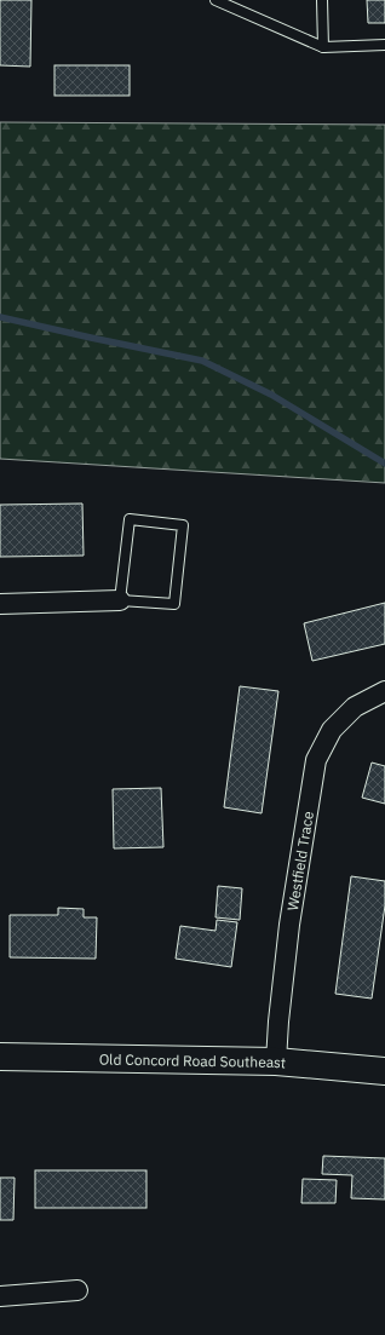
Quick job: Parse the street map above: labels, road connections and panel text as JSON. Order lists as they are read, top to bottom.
{
  "streets": {
    "street": ["Westfield Trace", "Old Concord Road Southeast"]
  },
  "crossings": [
    ["Westfield Trace", "Old Concord Road Southeast"]
  ]
}
